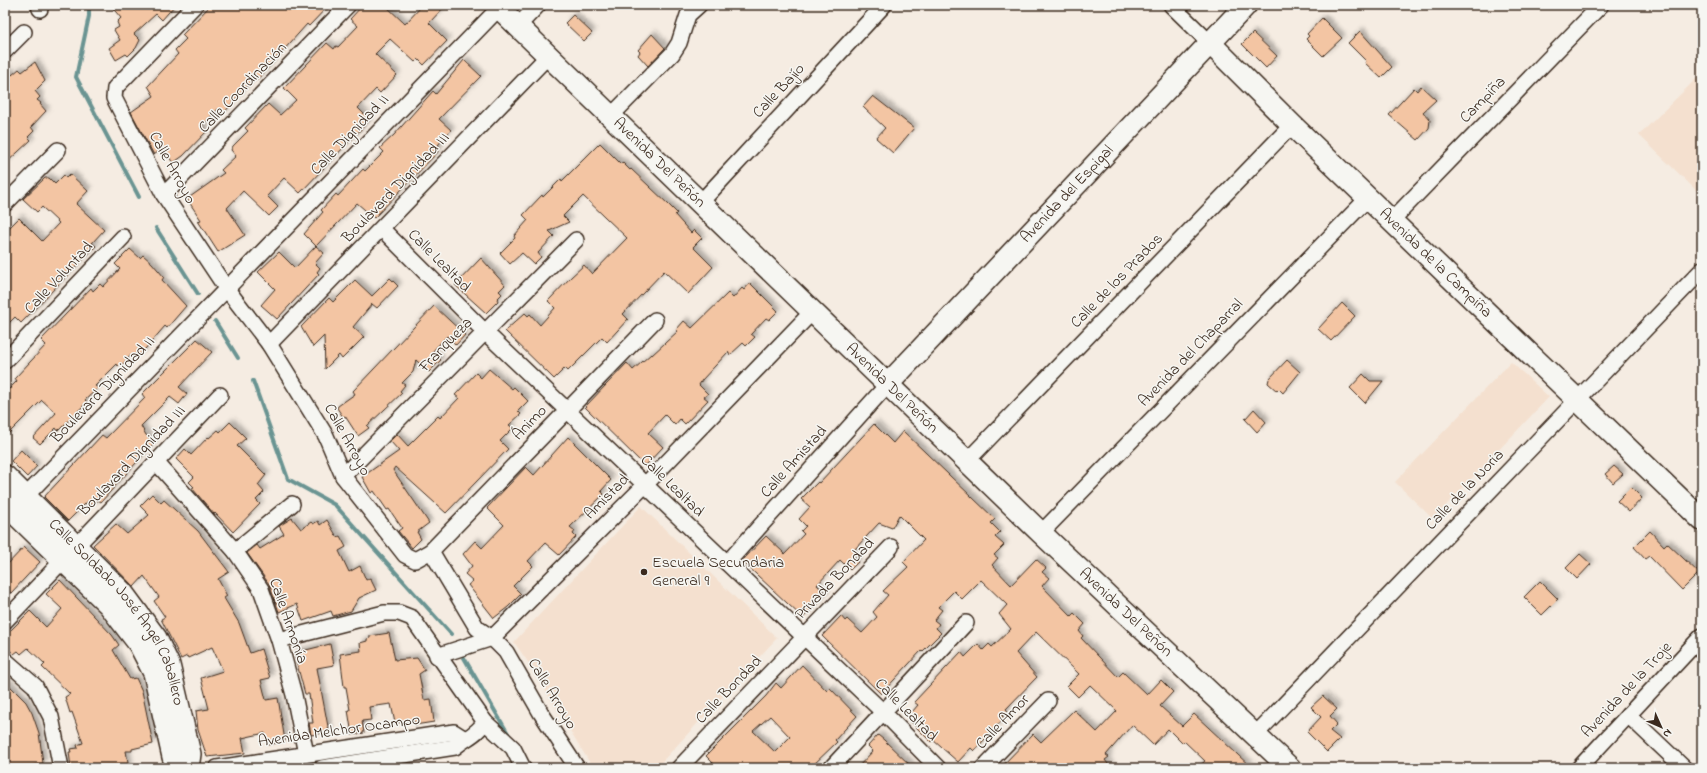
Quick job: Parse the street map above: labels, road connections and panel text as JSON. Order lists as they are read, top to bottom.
{
  "streets": {
    "street": [
      "Calle Coordinación",
      "Calle Bajío",
      "Campiña",
      "Calle Dignidad II",
      "Avenida Del Peñón",
      "Calle Arroyo",
      "Boulavard Dignidad III",
      "Avenida del Espigal",
      "Calle Lealtad",
      "Avenida de la Campiña",
      "Calle Voluntad",
      "Calle de los Prados",
      "Franqueza",
      "Avenida del Chaparral",
      "Boulevard Dignidad II",
      "Ánimo",
      "Calle Amistad",
      "Calle de la Noria",
      "Amistad",
      "Privada Bondad",
      "Calle Soldado José Ángel Caballero",
      "Calle Armonía",
      "Calle Bondad",
      "Avenida de la Troje",
      "Calle Amor",
      "Avenida Melchor Ocampo"
    ]
  },
  "crossings": [
    ["Calle Coordinación", "Calle Arroyo"],
    ["Calle Bajío", "Avenida Del Peñón"],
    ["Campiña", "Avenida de la Campiña"],
    ["Calle Dignidad II", "Avenida Del Peñón"],
    ["Calle Dignidad II", "Calle Arroyo"],
    ["Calle Dignidad II", "Boulevard Dignidad II"],
    ["Avenida Del Peñón", "Boulavard Dignidad III"],
    ["Avenida Del Peñón", "Avenida del Espigal"],
    ["Avenida Del Peñón", "Calle de los Prados"],
    ["Avenida Del Peñón", "Avenida del Chaparral"],
    ["Avenida Del Peñón", "Calle Amistad"],
    ["Avenida Del Peñón", "Calle de la Noria"],
    ["Avenida Del Peñón", "Amistad"],
    ["Calle Arroyo", "Boulavard Dignidad III"],
    ["Calle Arroyo", "Franqueza"],
    ["Calle Arroyo", "Boulevard Dignidad II"],
    ["Calle Arroyo", "Ánimo"],
    ["Calle Arroyo", "Amistad"],
    ["Boulavard Dignidad III", "Calle Lealtad"],
    ["Boulavard Dignidad III", "Calle Soldado José Ángel Caballero"],
    ["Boulavard Dignidad III", "Calle Armonía"],
    ["Avenida del Espigal", "Avenida de la Campiña"],
    ["Avenida del Espigal", "Calle Amistad"],
    ["Calle Lealtad", "Franqueza"],
    ["Calle Lealtad", "Ánimo"],
    ["Calle Lealtad", "Calle Amistad"],
    ["Calle Lealtad", "Amistad"],
    ["Calle Lealtad", "Privada Bondad"],
    ["Calle Lealtad", "Calle Bondad"],
    ["Avenida de la Campiña", "Calle de los Prados"],
    ["Avenida de la Campiña", "Avenida del Chaparral"],
    ["Avenida de la Campiña", "Calle de la Noria"],
    ["Boulevard Dignidad II", "Calle Soldado José Ángel Caballero"],
    ["Privada Bondad", "Calle Bondad"],
    ["Calle Armonía", "Avenida Melchor Ocampo"]
  ],
  "places": ["Escuela Secundaria General 9"],
  "north": "bottom right"
}
